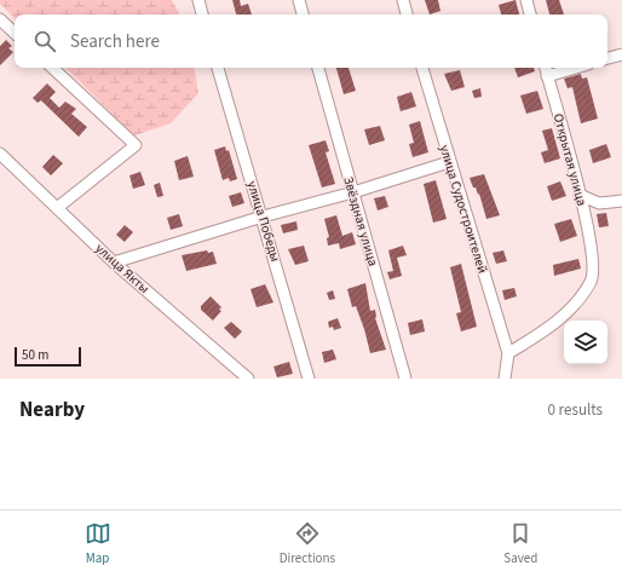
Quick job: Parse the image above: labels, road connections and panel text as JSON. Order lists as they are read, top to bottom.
{
  "streets": {
    "street": [
      "Открытая улица",
      "улица Судостроителей",
      "улица Победы",
      "Звёздная улица",
      "улица Якты"
    ]
  },
  "crossings": [
    ["Открытая улица", "улица Судостроителей"]
  ],
  "scale_bar": "50 m",
  "page": {
    "search": "Search here",
    "scale": "50 m",
    "heading": ["Nearby", "0 results"],
    "nav": ["Map", "Directions", "Saved"]
  }
}
